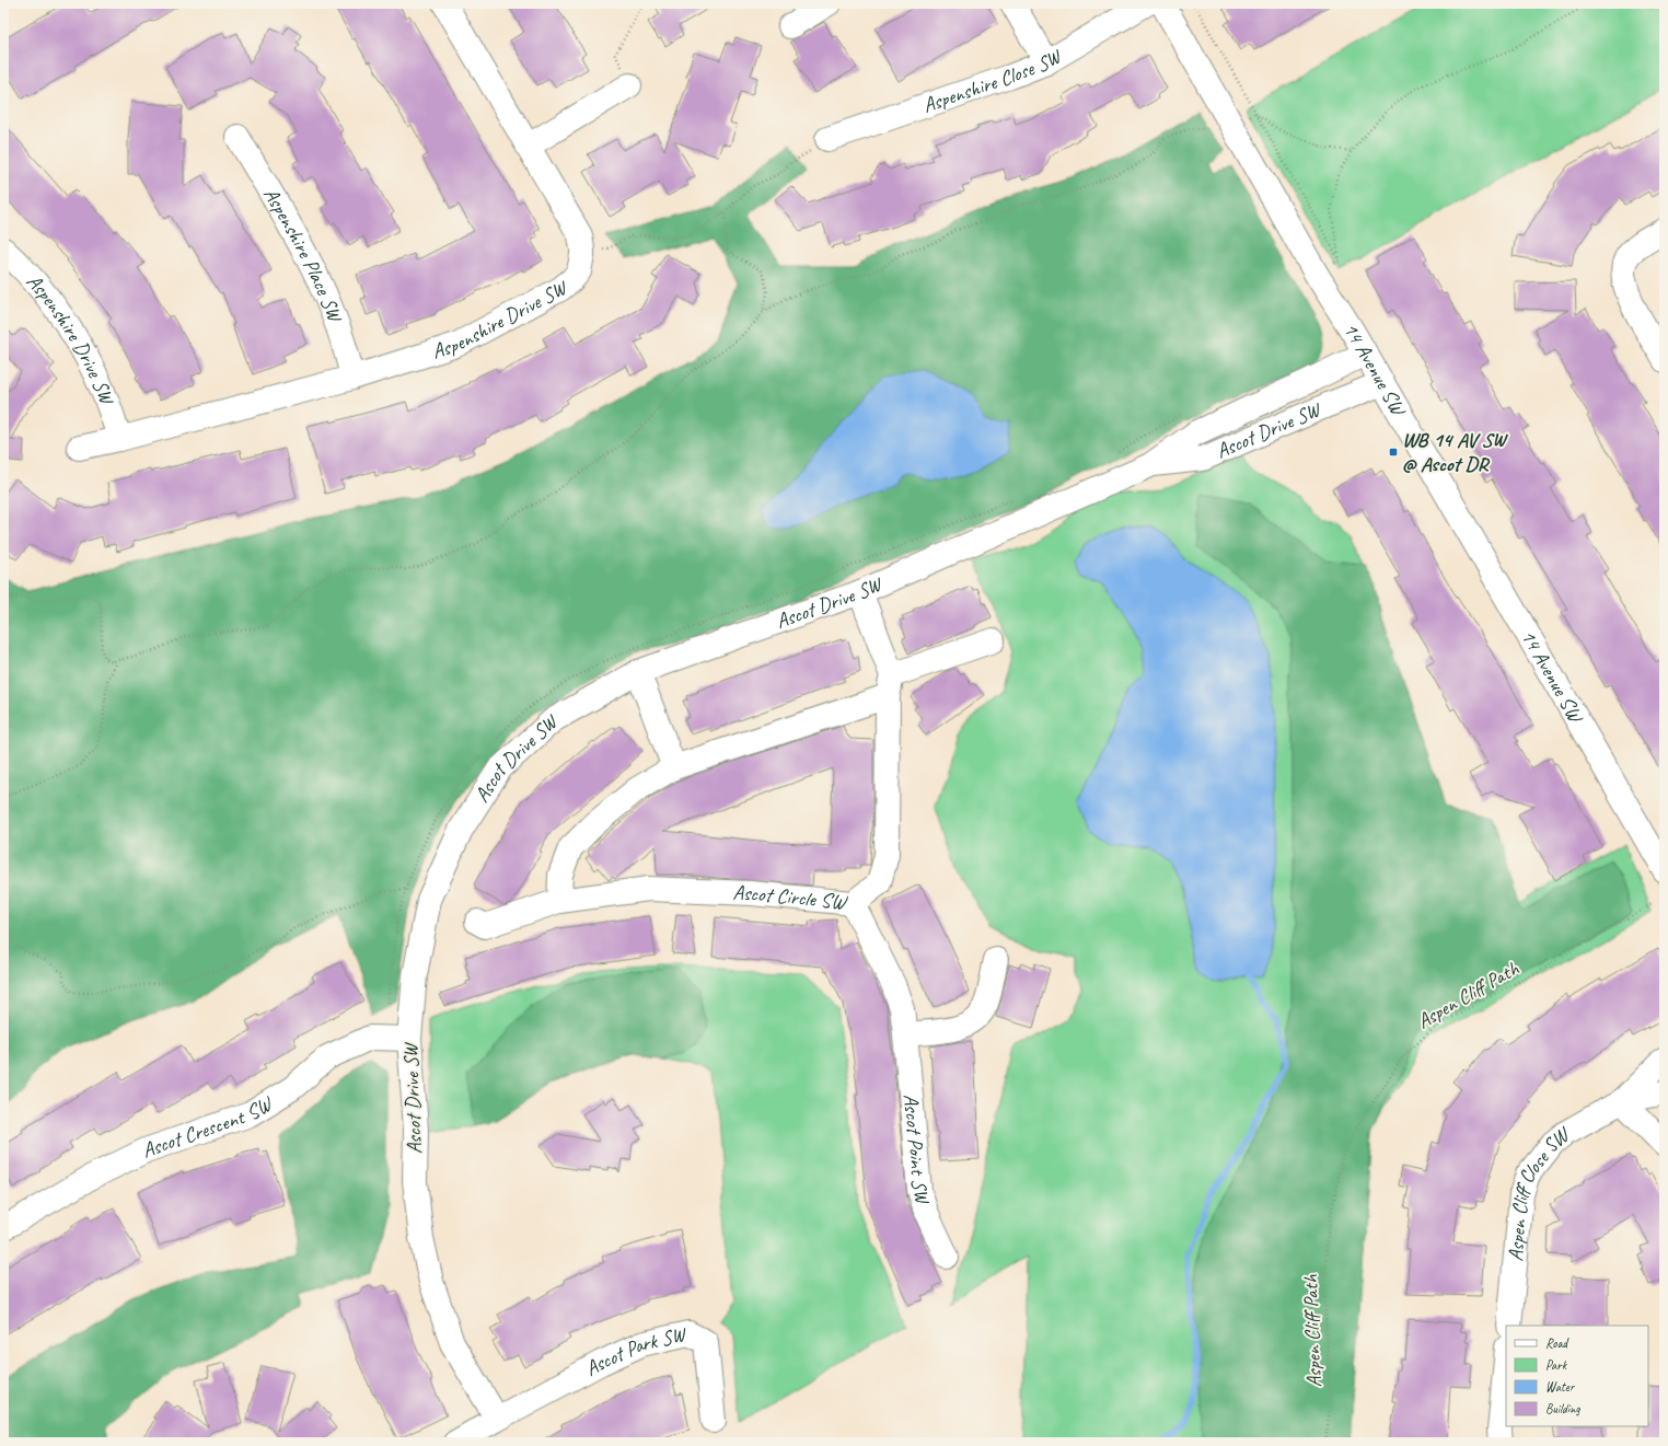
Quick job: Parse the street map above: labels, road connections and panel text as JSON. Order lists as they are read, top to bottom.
{
  "streets": {
    "street": [
      "Aspenshire Close SW",
      "Aspenshire Place SW",
      "Aspenshire Drive SW",
      "14 Avenue SW",
      "Ascot Drive SW",
      "Ascot Circle SW",
      "Ascot Crescent SW",
      "Ascot Point SW",
      "Aspen Cliff Close SW",
      "Ascot Park SW"
    ],
    "path": ["Aspen Cliff Path"]
  },
  "crossings": [
    ["Aspenshire Place SW", "Aspenshire Drive SW"],
    ["14 Avenue SW", "Ascot Drive SW"],
    ["Ascot Drive SW", "Ascot Circle SW"],
    ["Ascot Drive SW", "Ascot Crescent SW"],
    ["Ascot Drive SW", "Ascot Park SW"],
    ["Ascot Circle SW", "Ascot Point SW"]
  ],
  "places": {
    "transit": ["WB 14 AV SW @ Ascot DR"]
  },
  "legend": [
    "Road",
    "Park",
    "Water",
    "Building"
  ]
}
